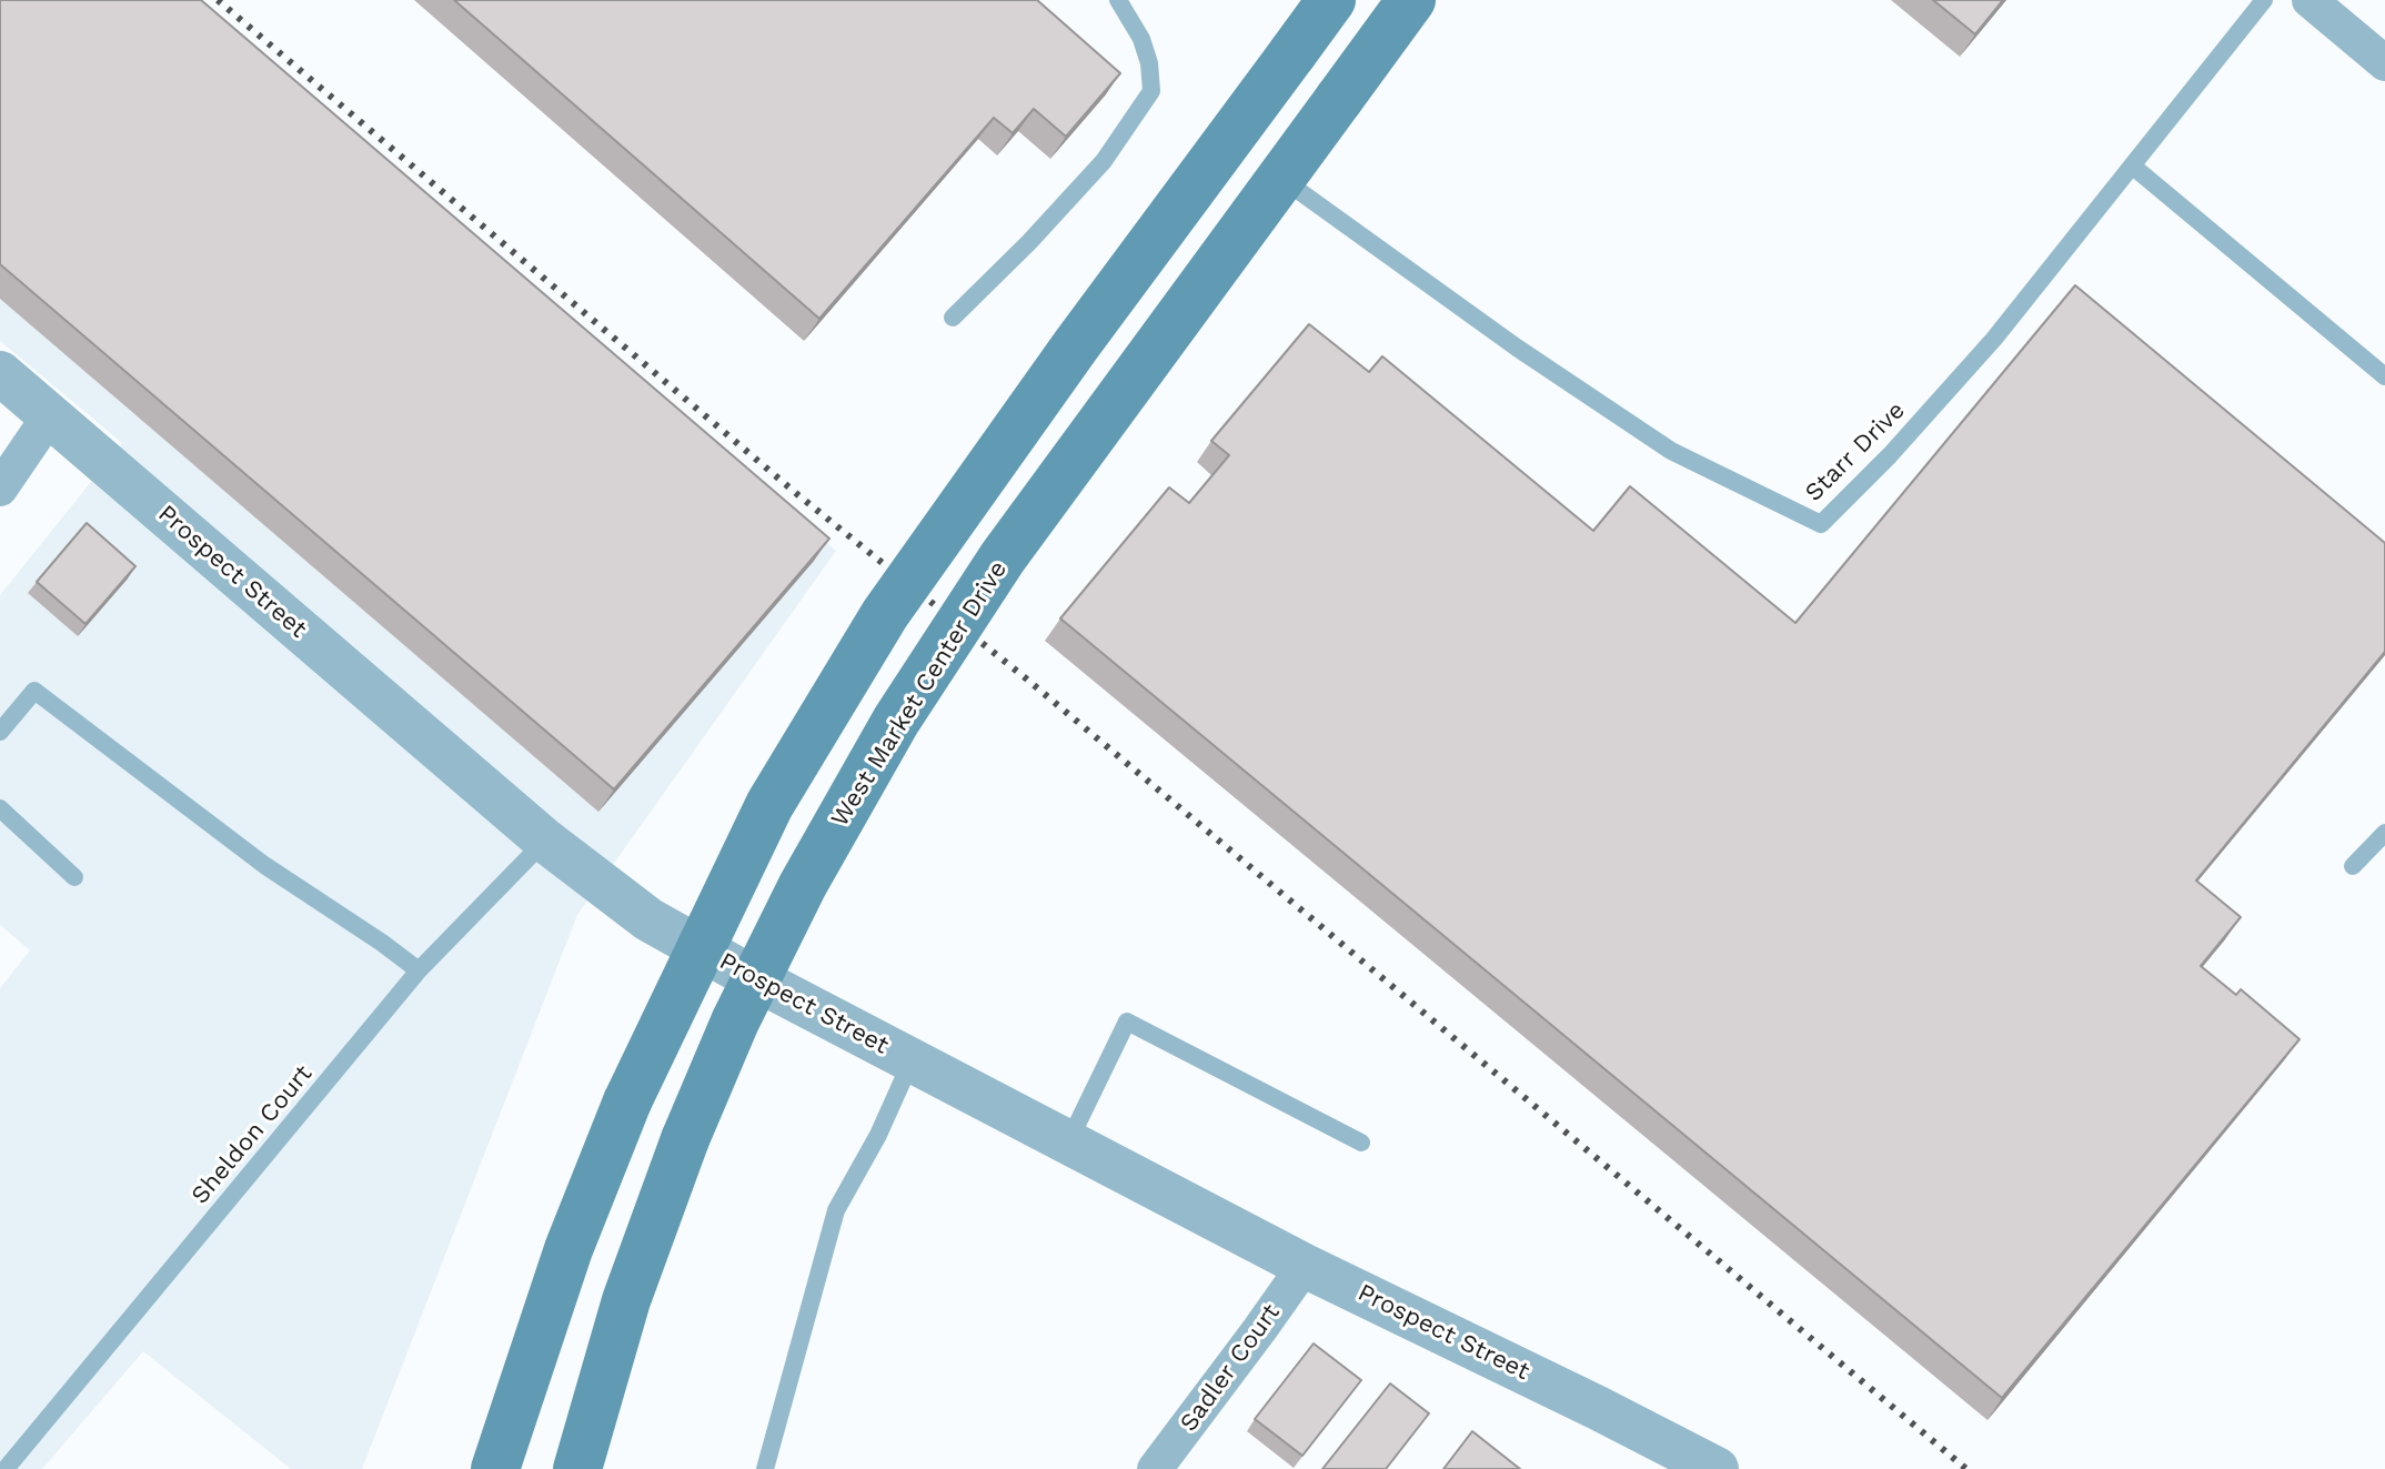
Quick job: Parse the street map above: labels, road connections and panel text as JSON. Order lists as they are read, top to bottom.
{
  "streets": {
    "main road": ["West Market Center Drive"],
    "street": ["Prospect Street", "Sadler Court"],
    "lane": ["Starr Drive", "Sheldon Court"]
  },
  "crossings": [
    ["Starr Drive", "West Market Center Drive"],
    ["Prospect Street", "Sheldon Court"],
    ["Prospect Street", "Sadler Court"]
  ]
}
